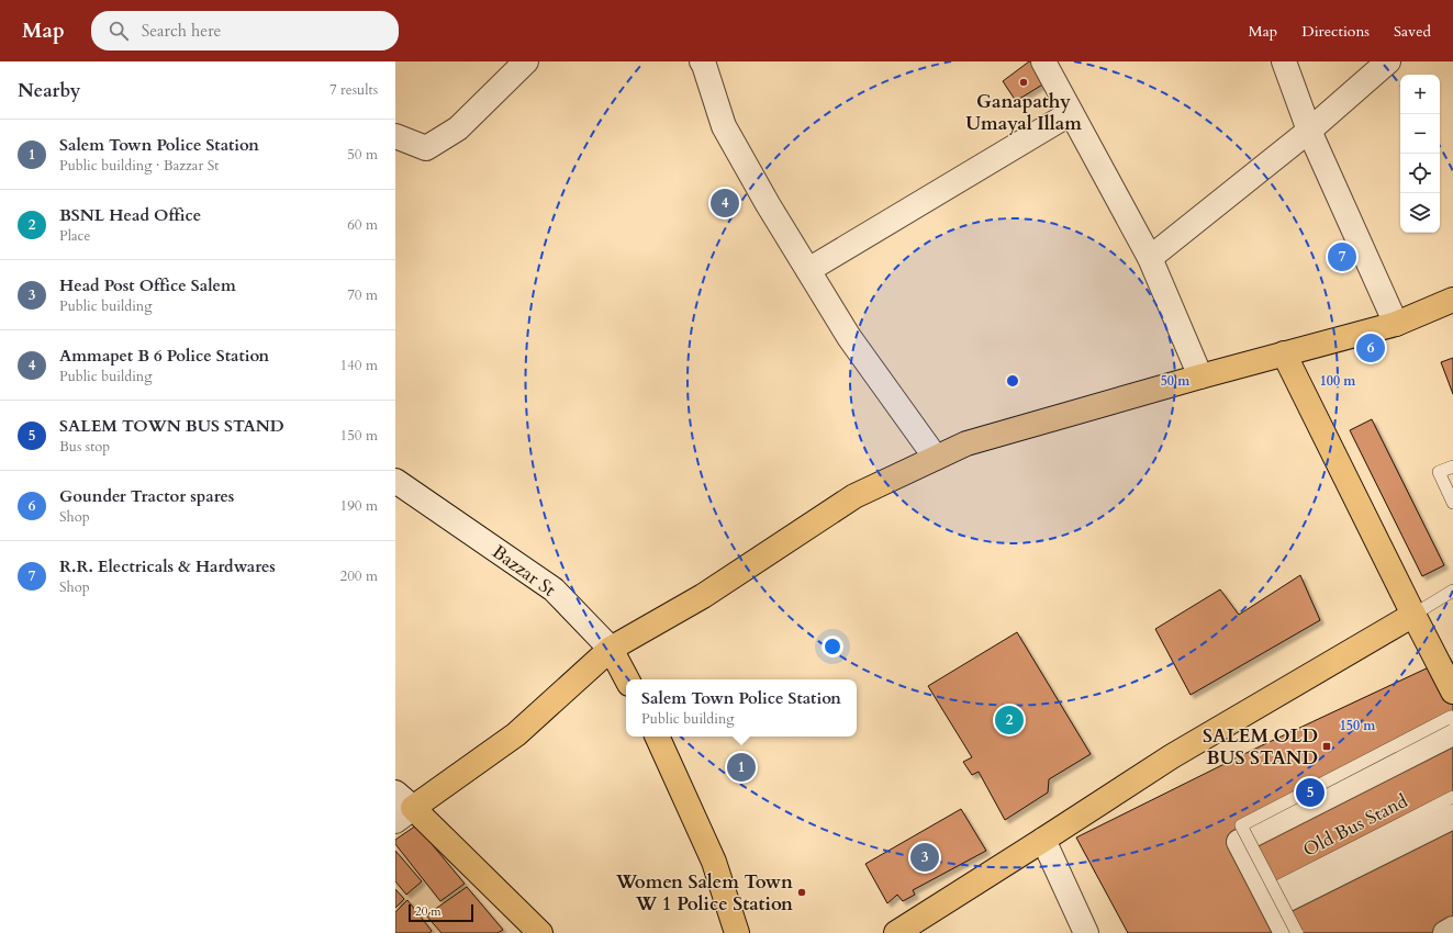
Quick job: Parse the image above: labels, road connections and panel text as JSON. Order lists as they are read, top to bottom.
{
  "streets": {
    "main road": ["Bazzar St"],
    "lane": ["Old Bus Stand"]
  },
  "places": {
    "other": ["Ganapathy Umayal Illam", "Women Salem Town W 1 Police Station"],
    "transit": ["SALEM OLD BUS STAND"]
  },
  "scale_bar": "20 m",
  "page": {
    "header": "Map",
    "search": "Search here",
    "nav": ["Map", "Directions", "Saved"],
    "heading": ["Nearby", "7 results"],
    "map_buttons": ["+", "−"],
    "list": [
      {
        "mark": "1",
        "name": "Salem Town Police Station",
        "note": "Public building · Bazzar St",
        "value": "50 m"
      },
      {
        "mark": "2",
        "name": "BSNL Head Office",
        "note": "Place",
        "value": "60 m"
      },
      {
        "mark": "3",
        "name": "Head Post Office Salem",
        "note": "Public building",
        "value": "70 m"
      },
      {
        "mark": "4",
        "name": "Ammapet B 6 Police Station",
        "note": "Public building",
        "value": "140 m"
      },
      {
        "mark": "5",
        "name": "SALEM TOWN BUS STAND",
        "note": "Bus stop",
        "value": "150 m"
      },
      {
        "mark": "6",
        "name": "Gounder Tractor spares",
        "note": "Shop",
        "value": "190 m"
      },
      {
        "mark": "7",
        "name": "R.R. Electricals & Hardwares",
        "note": "Shop",
        "value": "200 m"
      }
    ],
    "pins": [
      "4",
      "7",
      "6",
      "2",
      "1",
      "5",
      "3"
    ],
    "popup": ["Salem Town Police Station", "Public building"],
    "scale": "20 m"
  },
  "rings": ["50 m", "100 m", "150 m"]
}
